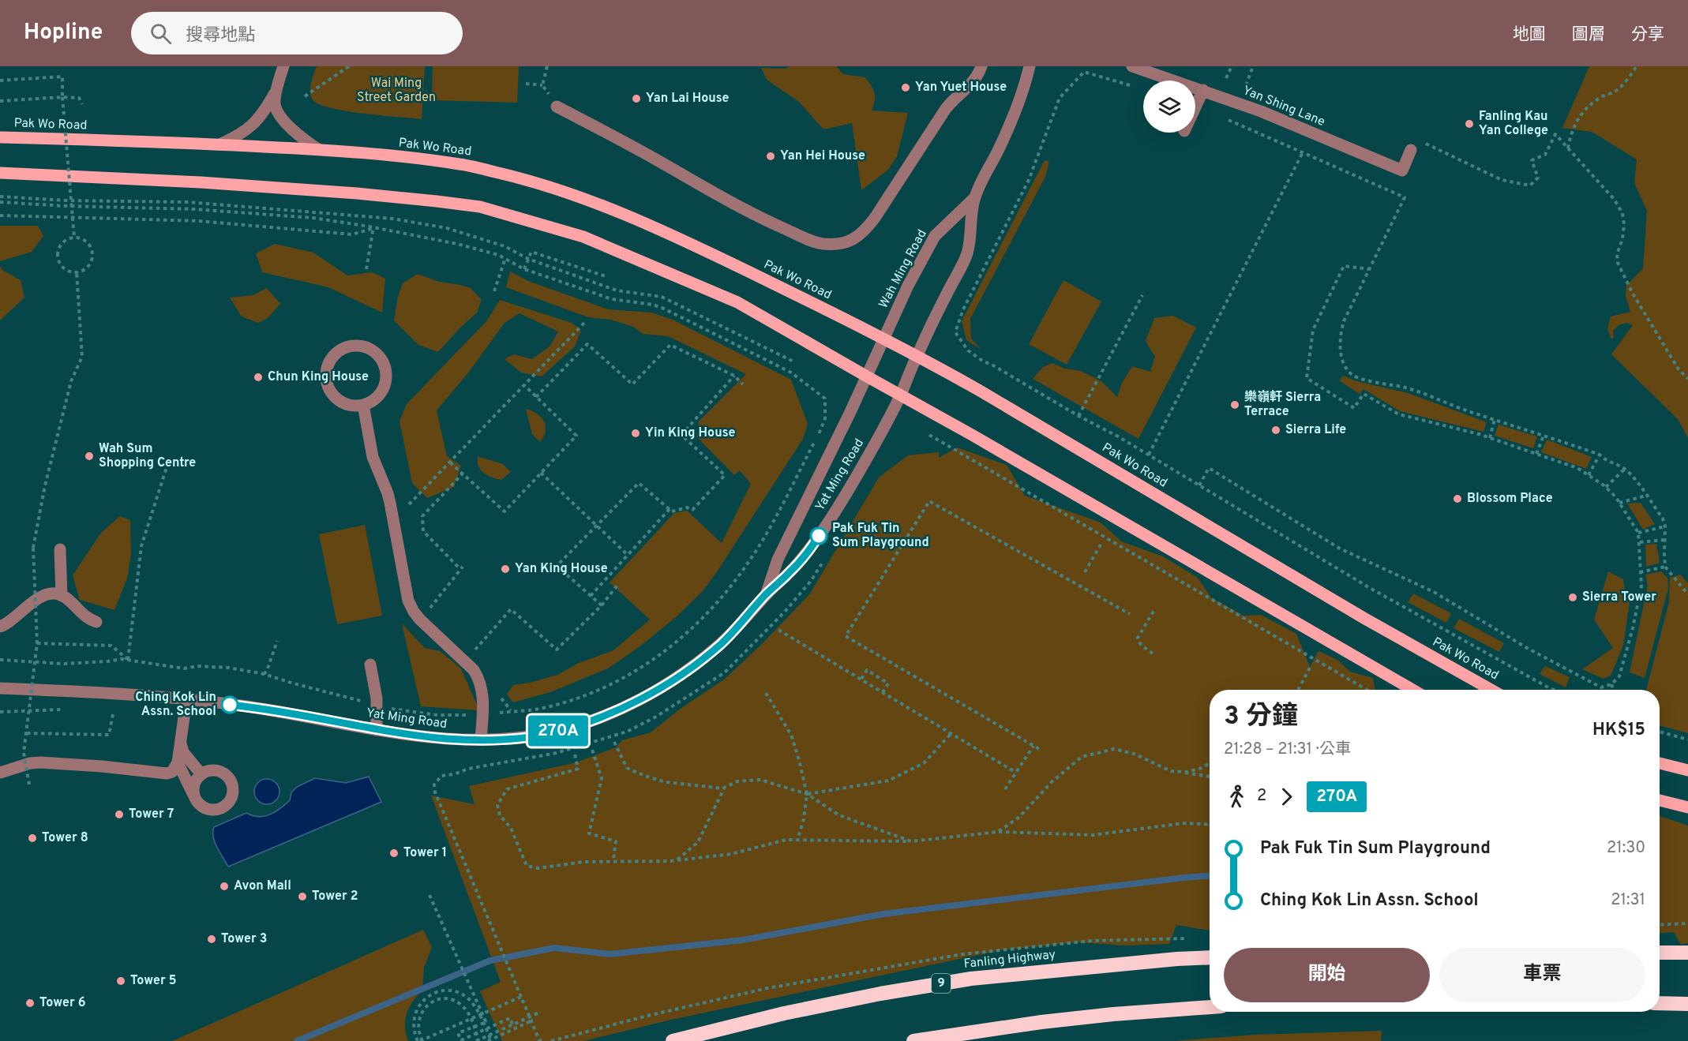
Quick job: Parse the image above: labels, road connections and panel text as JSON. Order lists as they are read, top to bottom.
{
  "streets": {
    "highway": ["Fanling Highway", "9"],
    "main road": ["Pak Wo Road"],
    "street": ["Yan Shing Lane", "Wah Ming Road", "Yat Ming Road"]
  },
  "crossings": [
    ["Pak Wo Road", "Wah Ming Road"],
    ["Pak Wo Road", "Yat Ming Road"],
    ["Wah Ming Road", "Yat Ming Road"]
  ],
  "parks": ["Wai Ming Street Garden"],
  "places": [
    "Yan Yuet House",
    "Yan Lai House",
    "Fanling Kau Yan College",
    "Yan Hei House",
    "Chun King House",
    "樂嶺軒 Sierra Terrace",
    "Sierra Life",
    "Yin King House",
    "Wah Sum Shopping Centre",
    "Blossom Place",
    "Pak Fuk Tin Sum Playground",
    "Yan King House",
    "Sierra Tower",
    "Ching Kok Lin Assn. School",
    "Tower 7",
    "Tower 8",
    "Tower 1",
    "Avon Mall",
    "Tower 2",
    "Tower 3",
    "Tower 5",
    "Tower 6"
  ],
  "lines": ["bus line 270A"],
  "page": {
    "header": "Hopline",
    "search": "搜尋地點",
    "nav": ["地圖", "圖層", "分享"],
    "on_map": "270A",
    "heading": ["3 分鐘", "21:28 – 21:31 · 公車", "HK$15"],
    "legs": ["2", "270A"],
    "list": [
      {
        "name": "Pak Fuk Tin Sum Playground",
        "value": "21:30"
      },
      {
        "name": "Ching Kok Lin Assn. School",
        "value": "21:31"
      }
    ],
    "buttons": ["開始", "車票"]
  }
}
